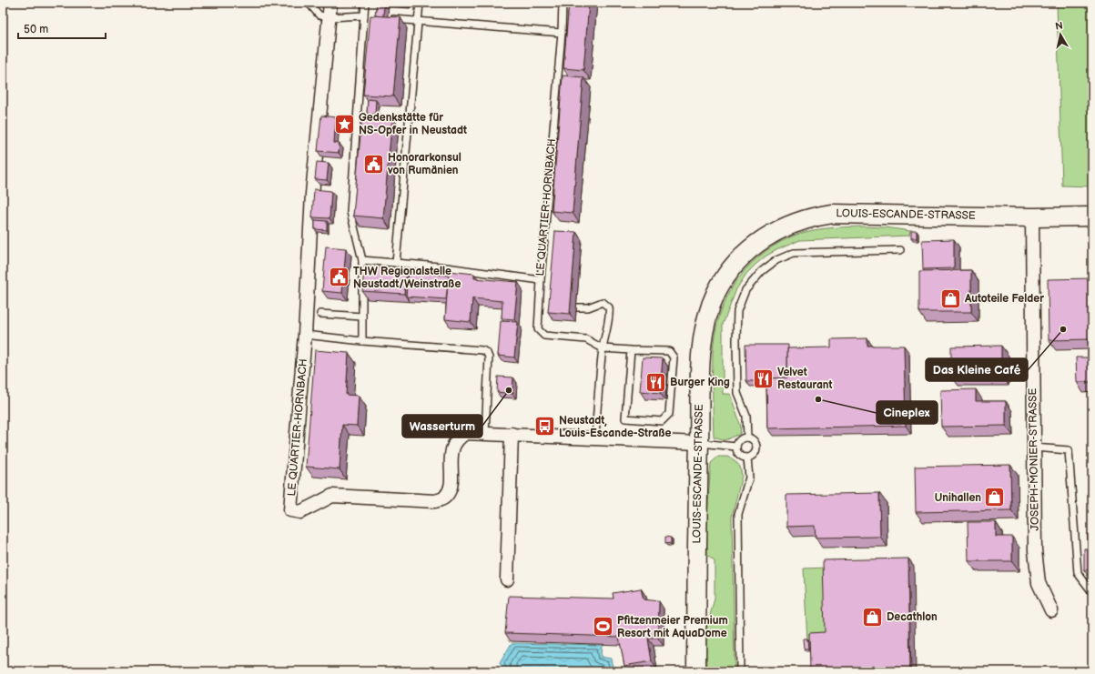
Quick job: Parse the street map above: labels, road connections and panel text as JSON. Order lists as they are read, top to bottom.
{
  "streets": {
    "street": ["LE QUARTIER-HORNBACH", "LOUIS-ESCANDE-STRASSE", "JOSEPH-MONIER-STRASSE"]
  },
  "crossings": [
    ["LE QUARTIER-HORNBACH", "LOUIS-ESCANDE-STRASSE"],
    ["LOUIS-ESCANDE-STRASSE", "JOSEPH-MONIER-STRASSE"]
  ],
  "places": {
    "place": ["Gedenkstätte für NS-Opfer in Neustadt"],
    "public building": ["Honorarkonsul von Rumänien", "THW Regionalstelle Neustadt/Weinstraße"],
    "shop": ["Autoteile Felder", "Unihallen", "Decathlon"],
    "other": ["Das Kleine Café", "Wasserturm", "Cineplex"],
    "restaurant": ["Velvet Restaurant", "Burger King"],
    "bus stop": ["Neustadt, Louis-Escande-Straße"],
    "sports": ["Pfitzenmeier Premium Resort mit AquaDome"]
  },
  "scale_bar": "50 m",
  "north": "top"
}
